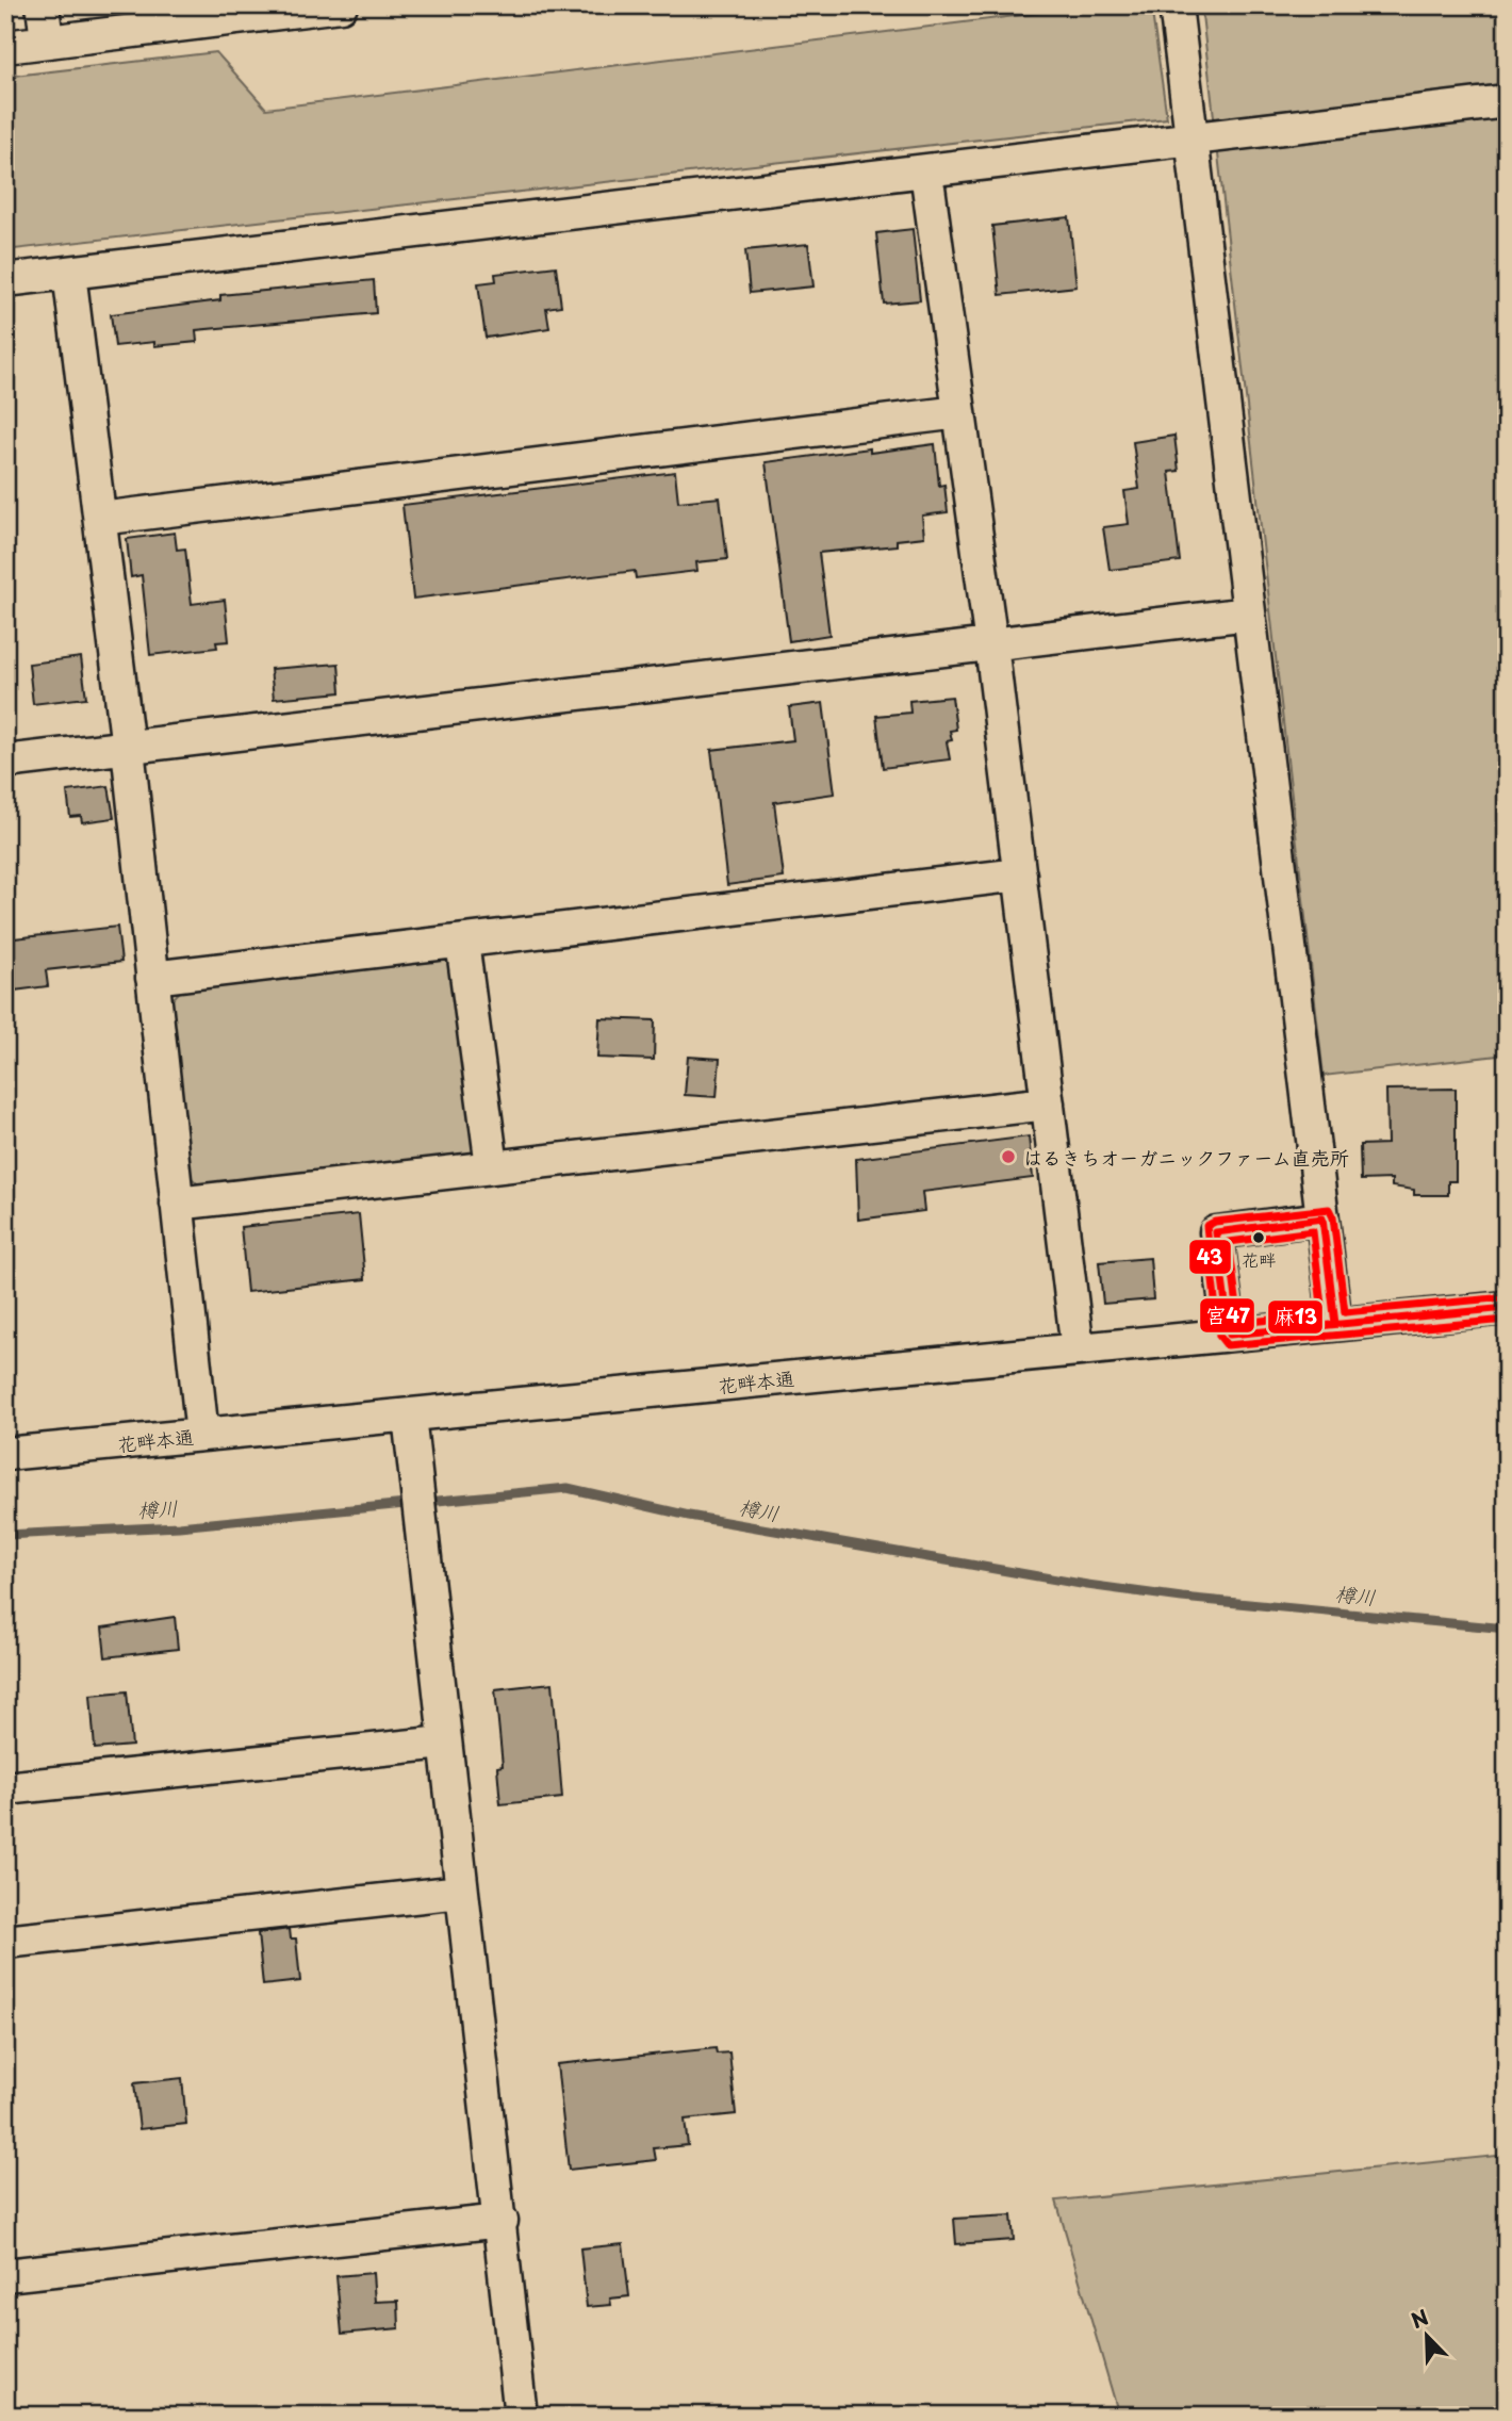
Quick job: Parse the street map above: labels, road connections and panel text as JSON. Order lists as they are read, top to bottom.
{
  "streets": {
    "street": ["花畔本通"]
  },
  "water": ["樽川"],
  "places": ["はるきちオーガニックファーム直売所", "花畔"],
  "lines": ["transit line 43", "transit line 宮47", "transit line 麻13"],
  "north": "top left"
}
